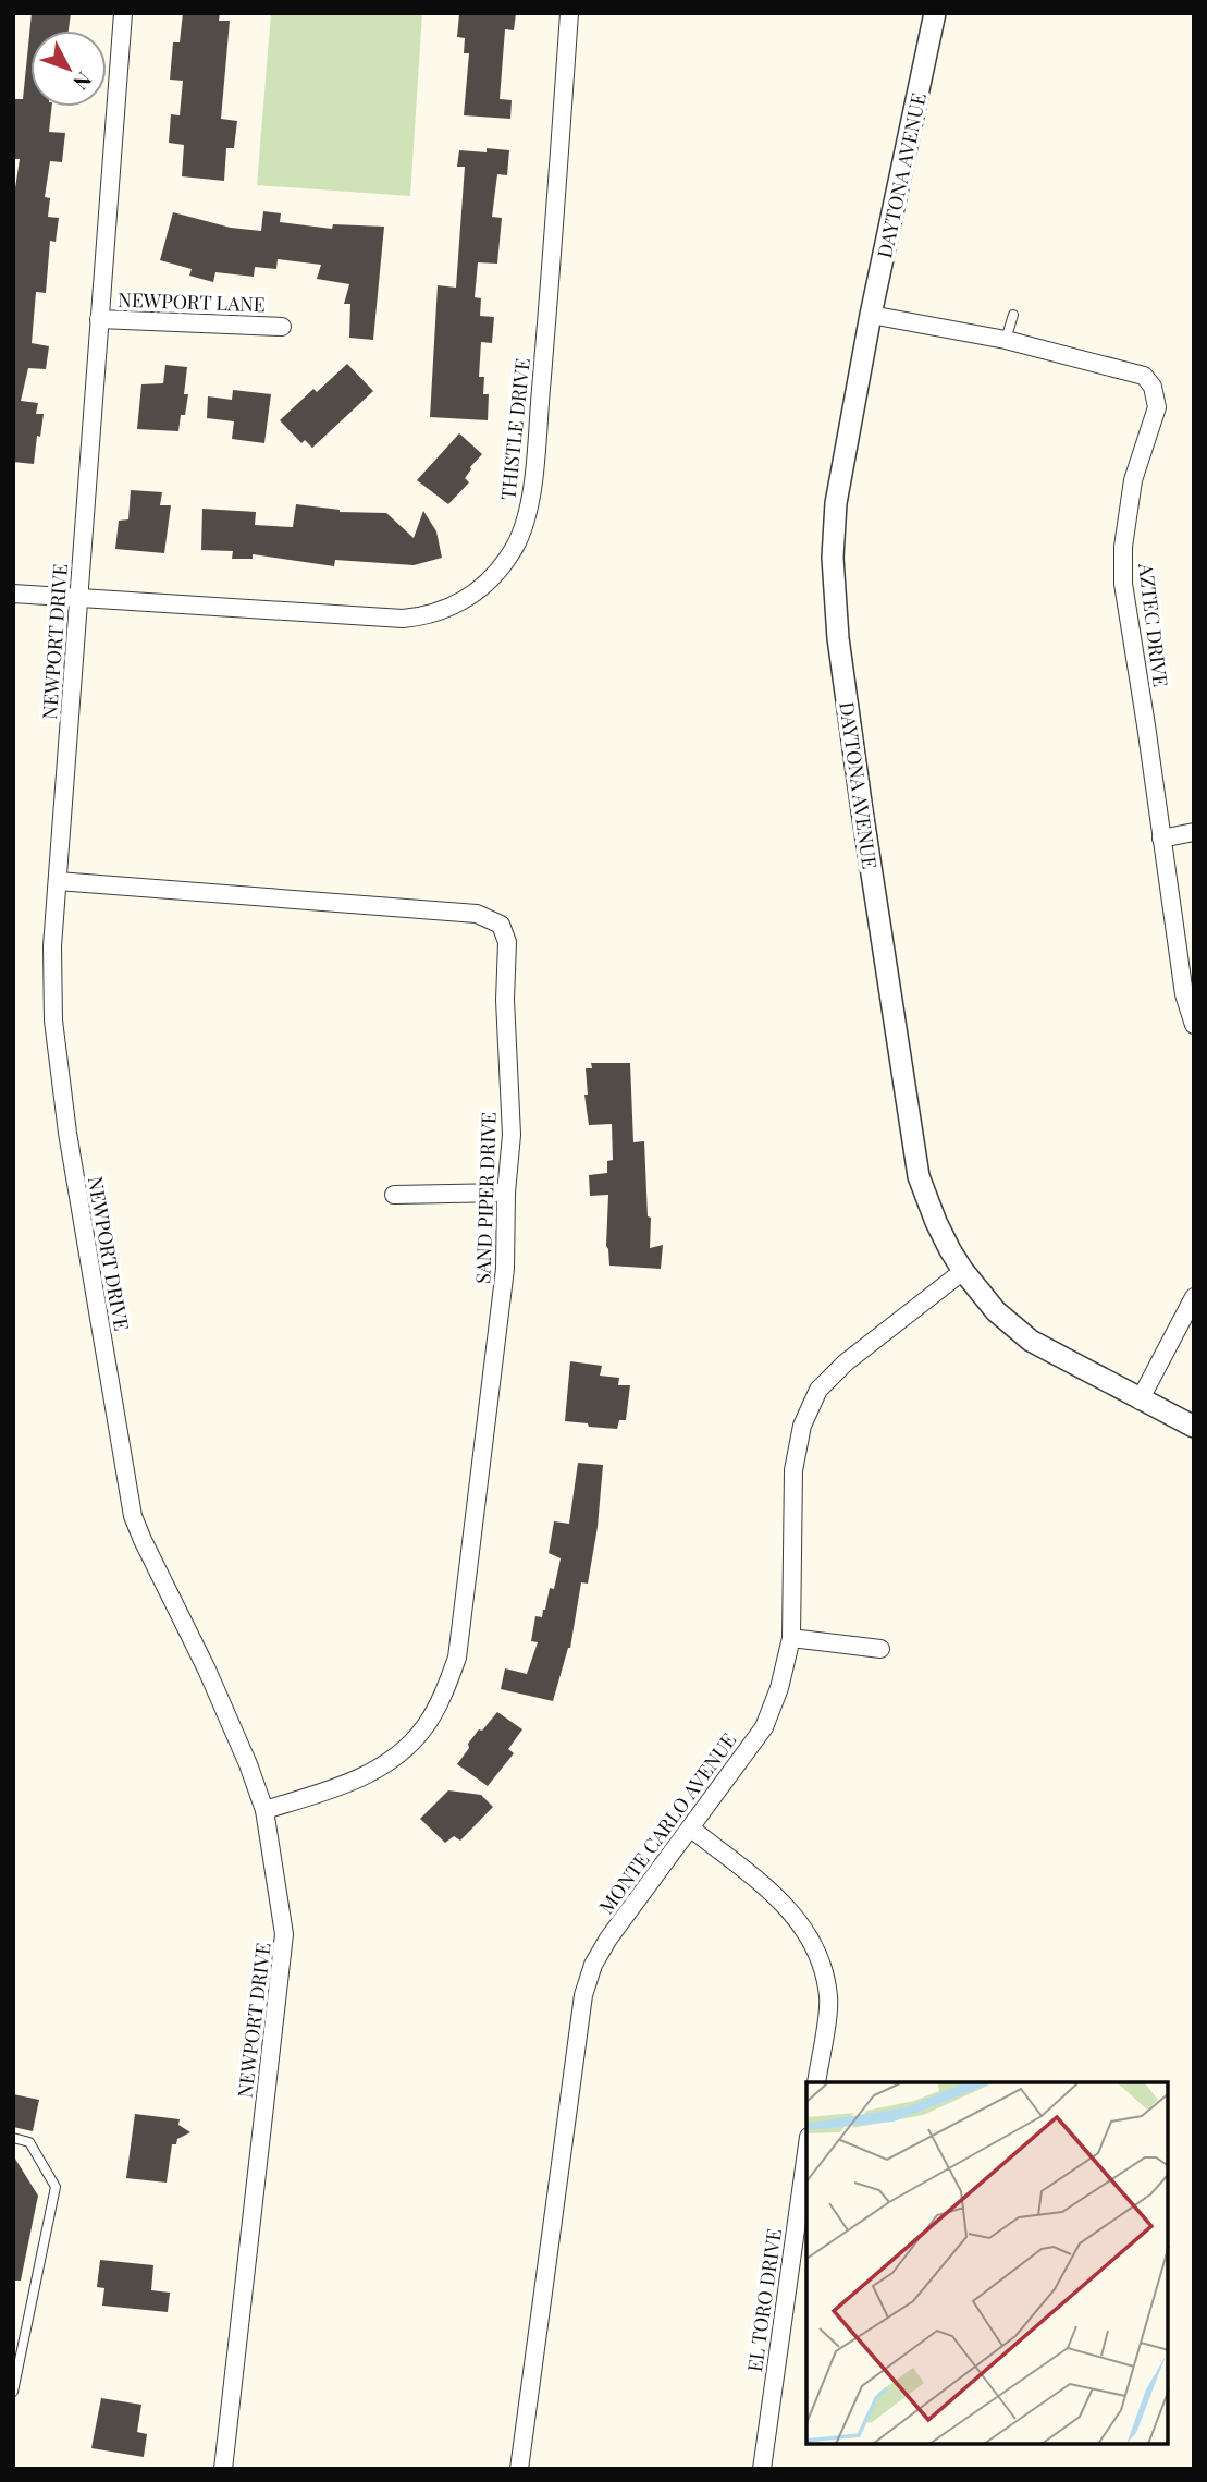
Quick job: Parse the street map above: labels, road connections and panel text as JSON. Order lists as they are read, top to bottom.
{
  "streets": {
    "street": [
      "DAYTONA AVENUE",
      "NEWPORT LANE",
      "THISTLE DRIVE",
      "AZTEC DRIVE",
      "NEWPORT DRIVE",
      "SAND PIPER DRIVE",
      "MONTE CARLO AVENUE",
      "EL TORO DRIVE"
    ]
  },
  "crossings": [
    ["DAYTONA AVENUE", "AZTEC DRIVE"],
    ["DAYTONA AVENUE", "MONTE CARLO AVENUE"],
    ["NEWPORT LANE", "NEWPORT DRIVE"],
    ["THISTLE DRIVE", "NEWPORT DRIVE"],
    ["NEWPORT DRIVE", "SAND PIPER DRIVE"]
  ],
  "north": "bottom right"
}
